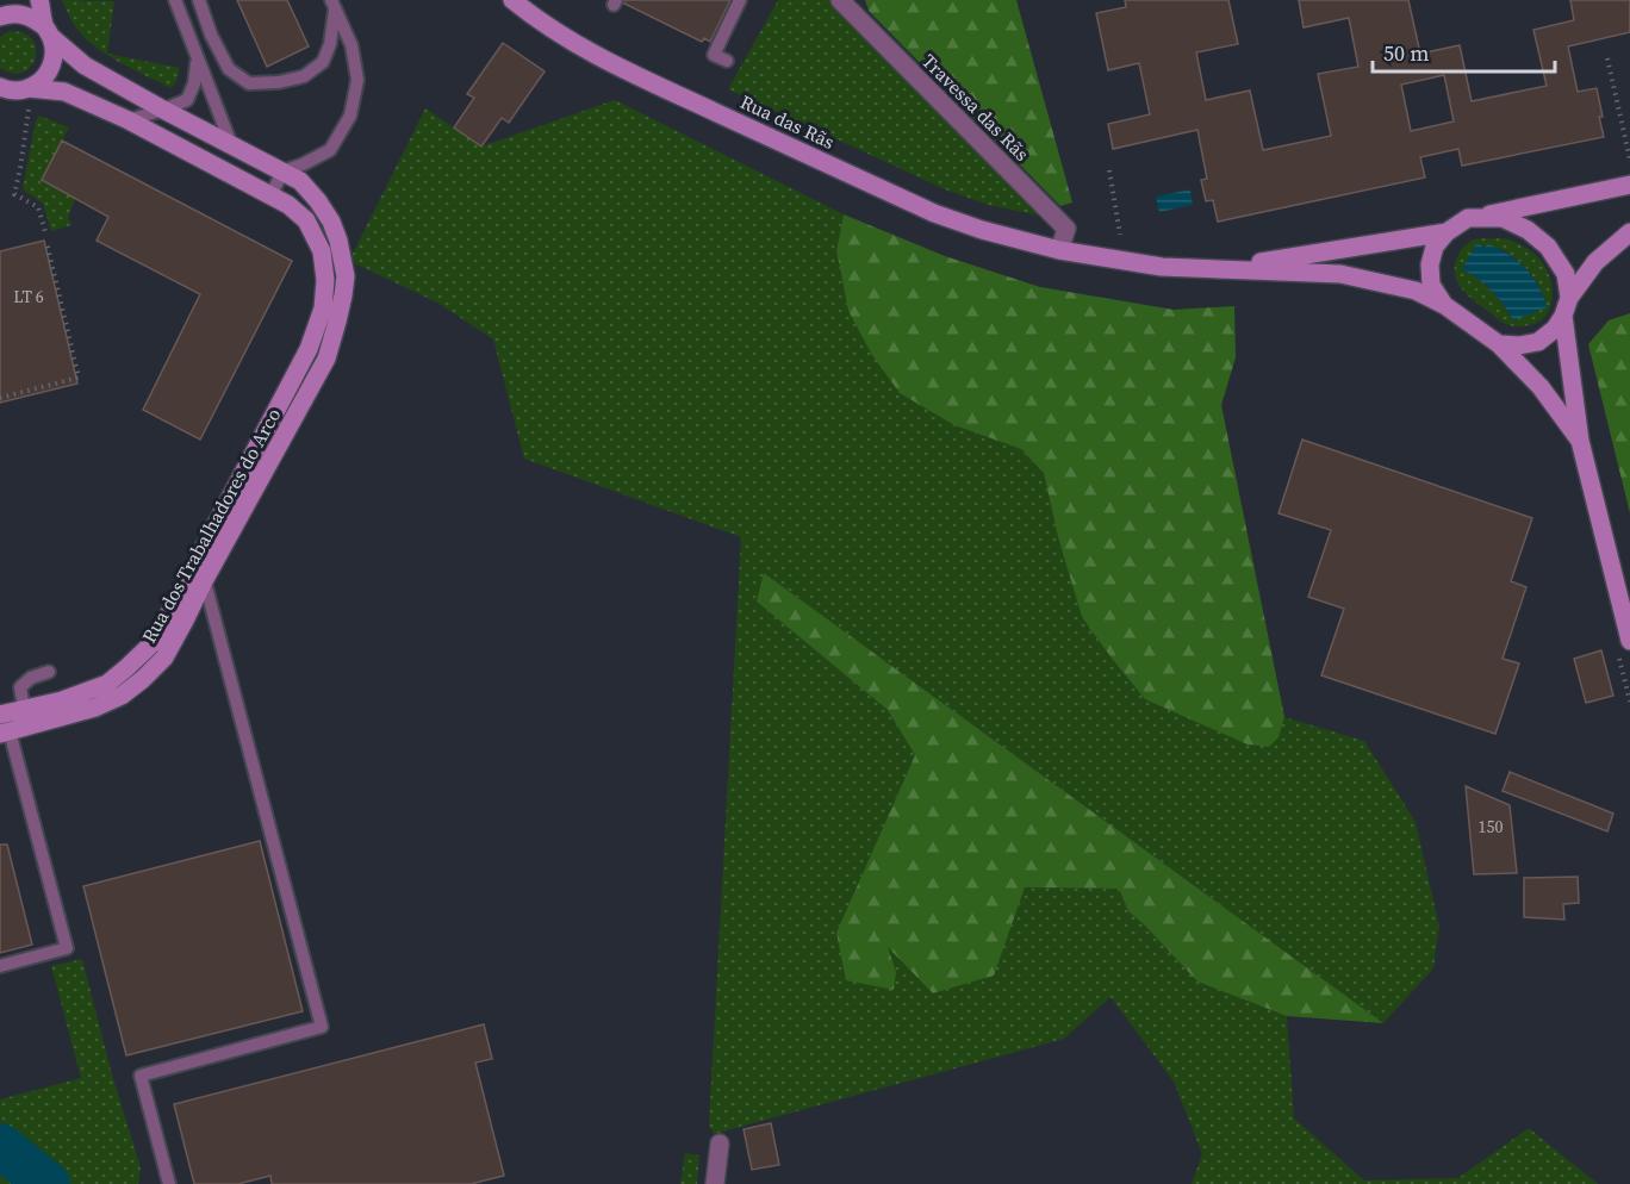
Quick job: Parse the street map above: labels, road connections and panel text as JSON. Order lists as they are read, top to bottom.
{
  "streets": {
    "main road": ["Rua das Rãs", "Rua dos Trabalhadores do Arco"],
    "street": ["Travessa das Rãs"]
  },
  "crossings": [
    ["Travessa das Rãs", "Rua das Rãs"]
  ],
  "house_numbers": ["LT 6", "150"],
  "scale_bar": "50 m"
}
